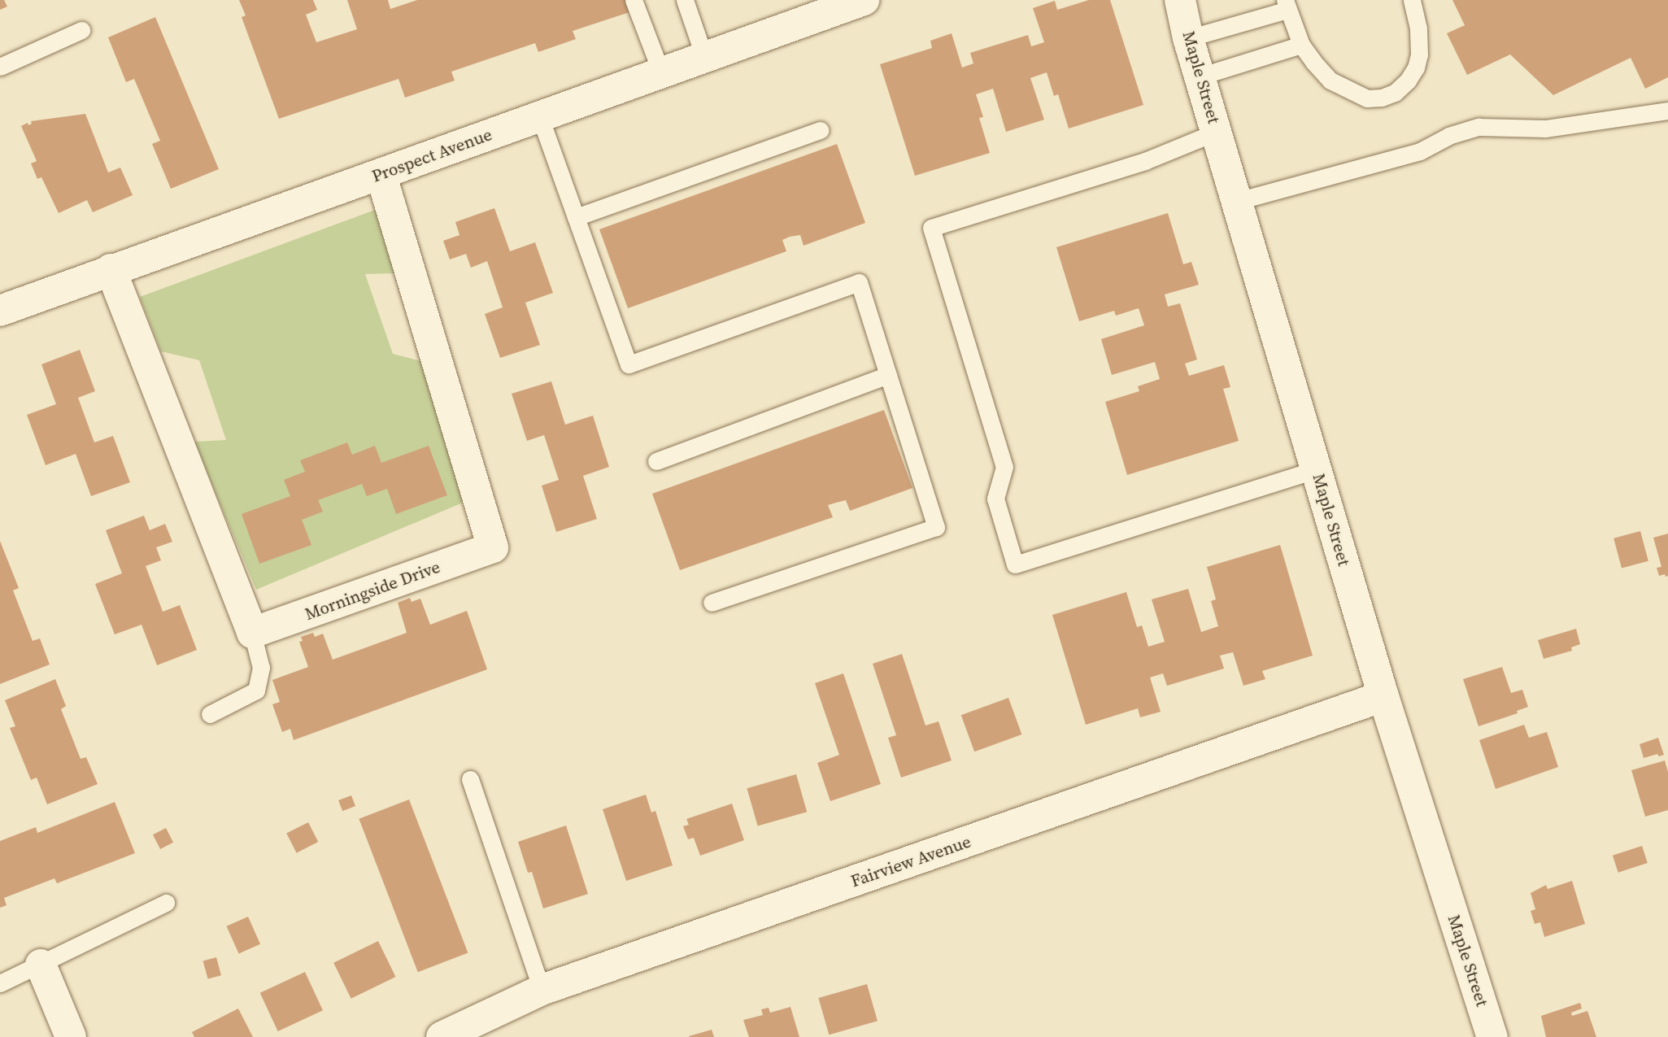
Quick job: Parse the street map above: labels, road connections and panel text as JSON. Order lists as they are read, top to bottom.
{
  "streets": {
    "street": [
      "Maple Street",
      "Prospect Avenue",
      "Morningside Drive",
      "Fairview Avenue"
    ]
  },
  "crossings": [
    ["Maple Street", "Fairview Avenue"],
    ["Prospect Avenue", "Morningside Drive"]
  ]
}
